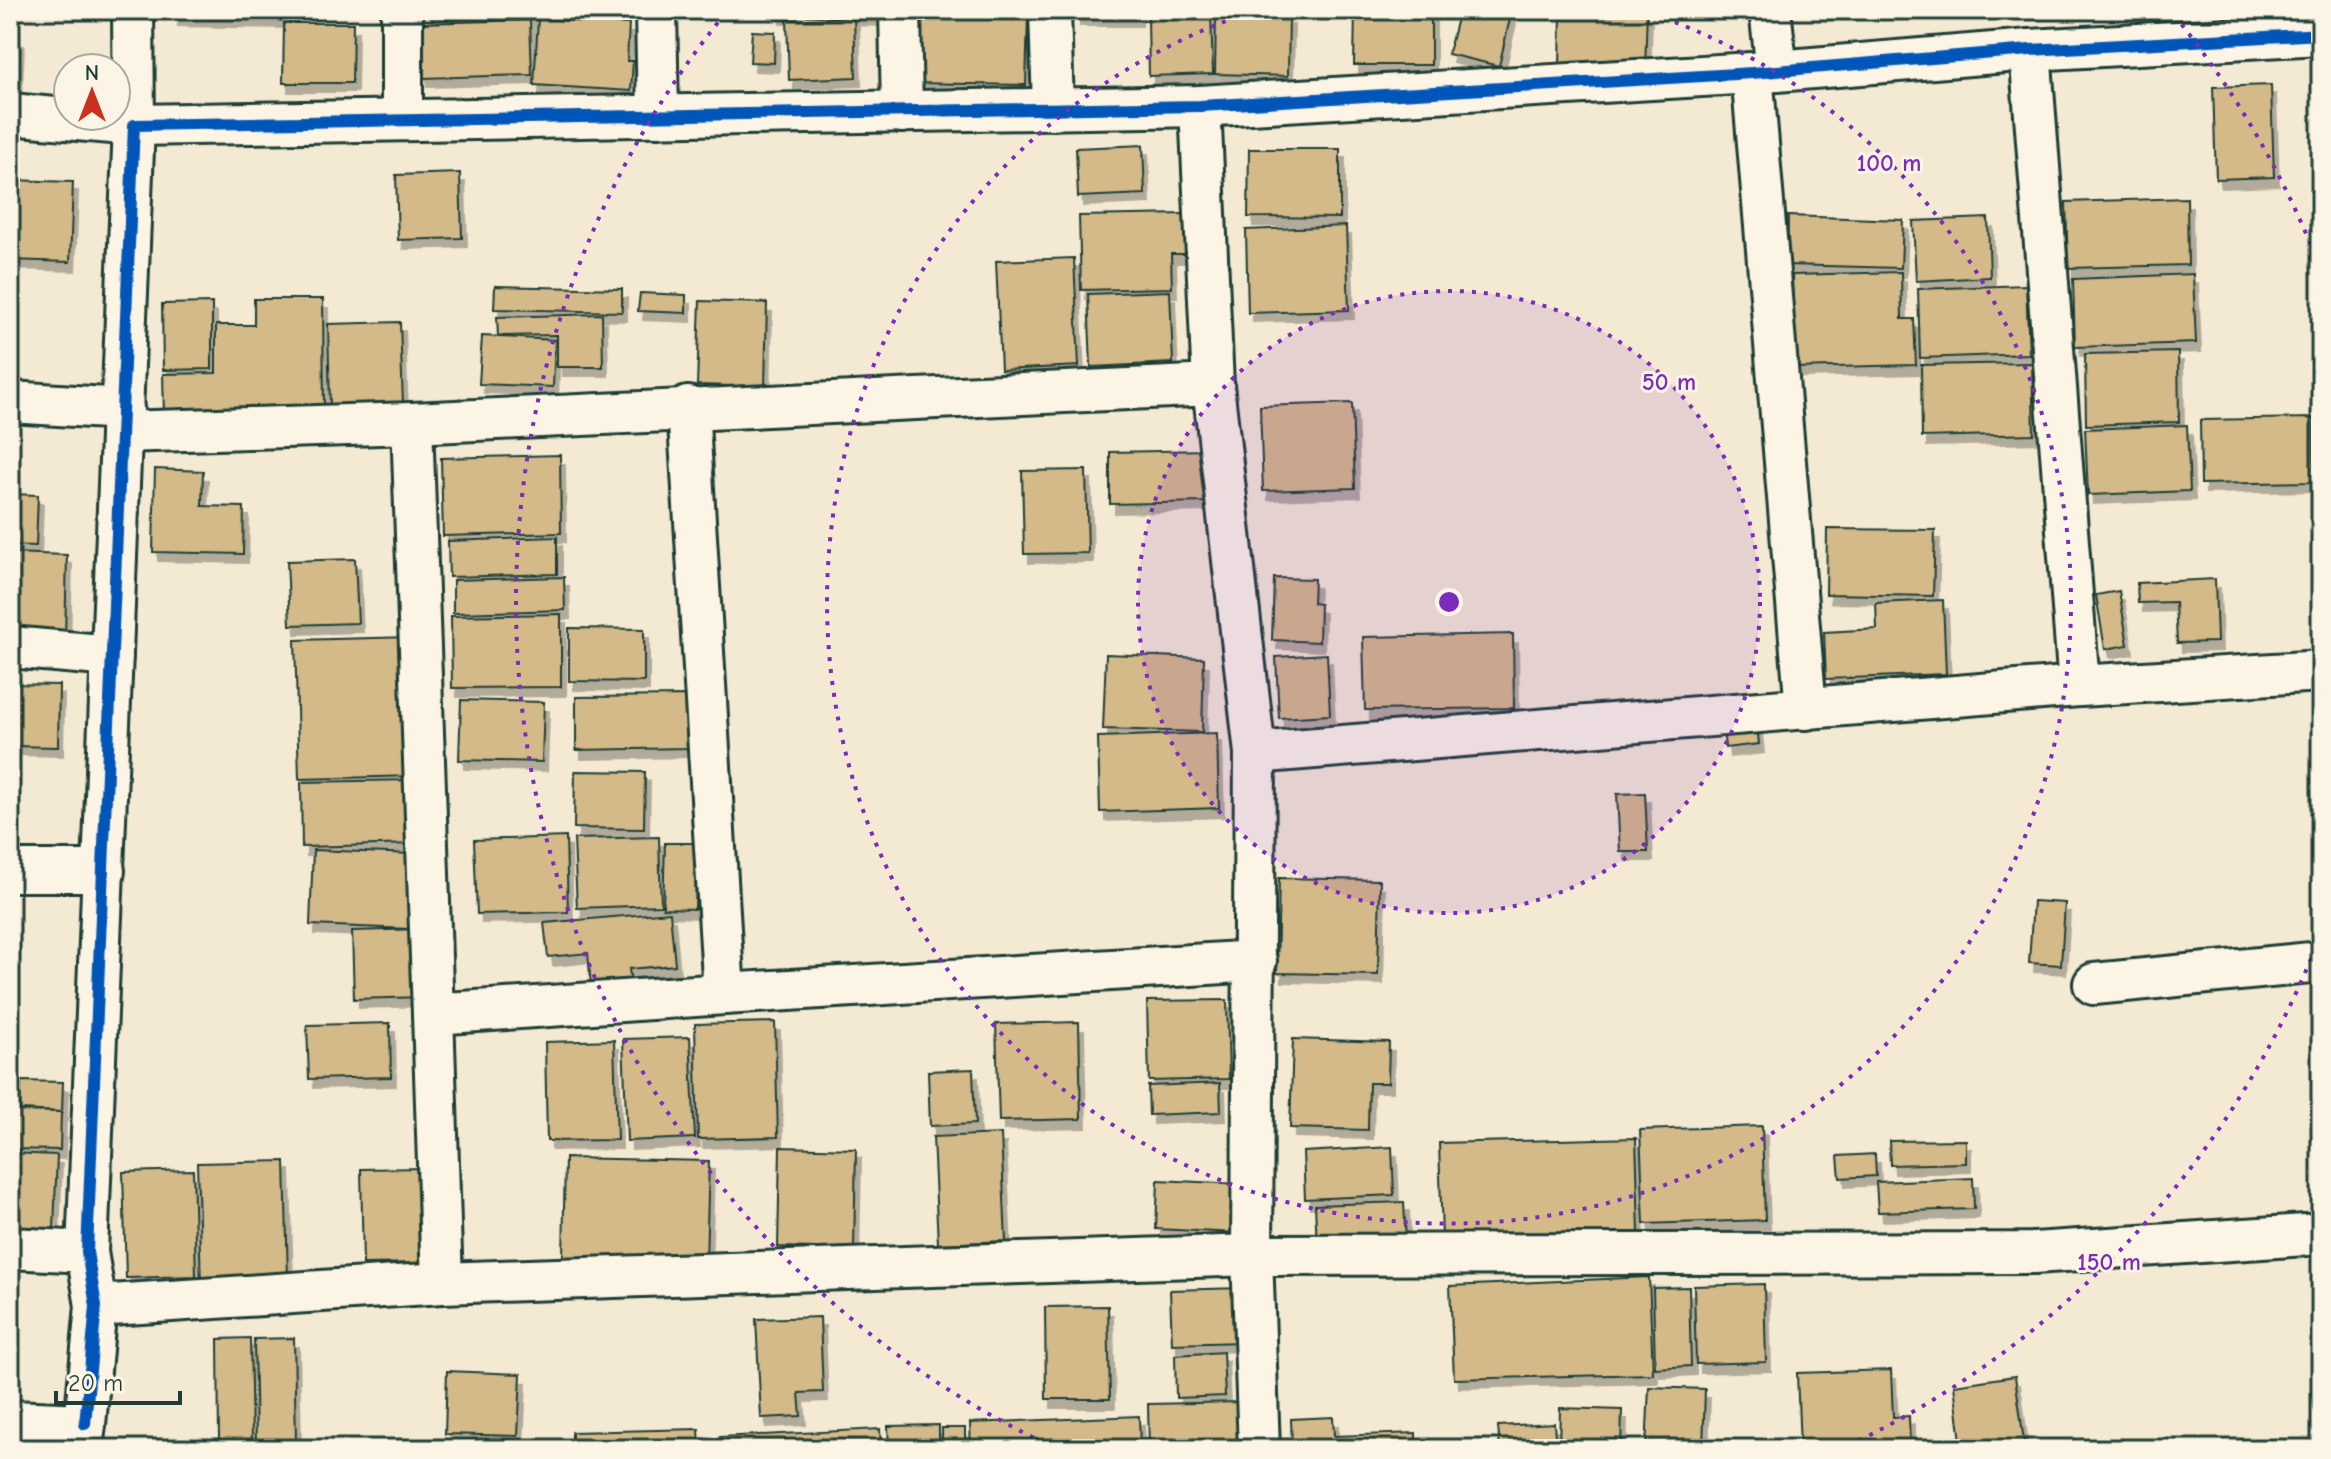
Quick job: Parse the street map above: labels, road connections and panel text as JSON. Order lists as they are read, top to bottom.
{
  "scale_bar": "20 m",
  "north": "top",
  "rings": ["100 m", "50 m", "150 m"]
}
